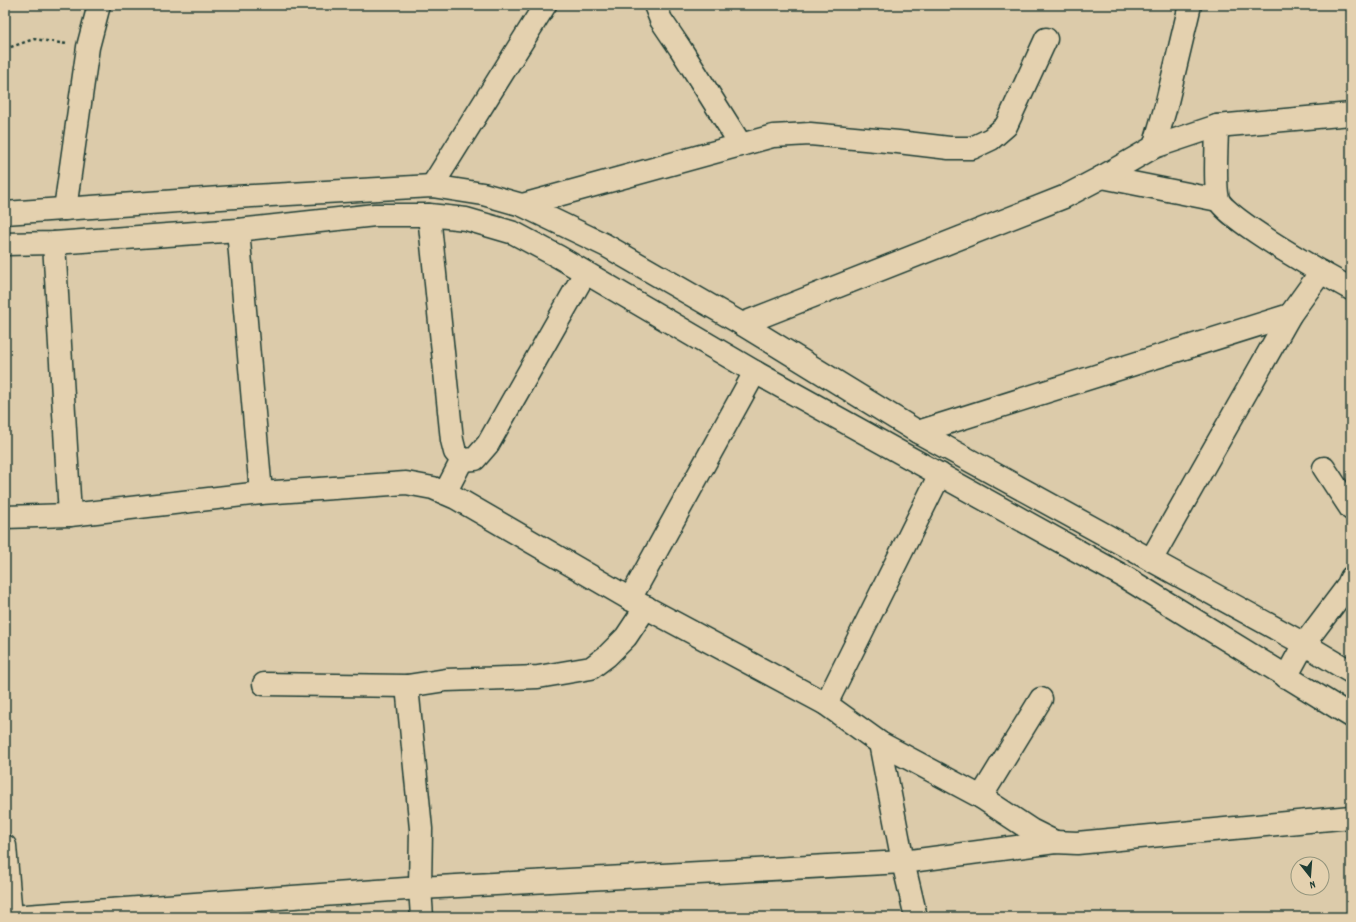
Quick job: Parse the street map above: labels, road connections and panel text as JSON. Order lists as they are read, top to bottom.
{
  "north": "bottom"
}
